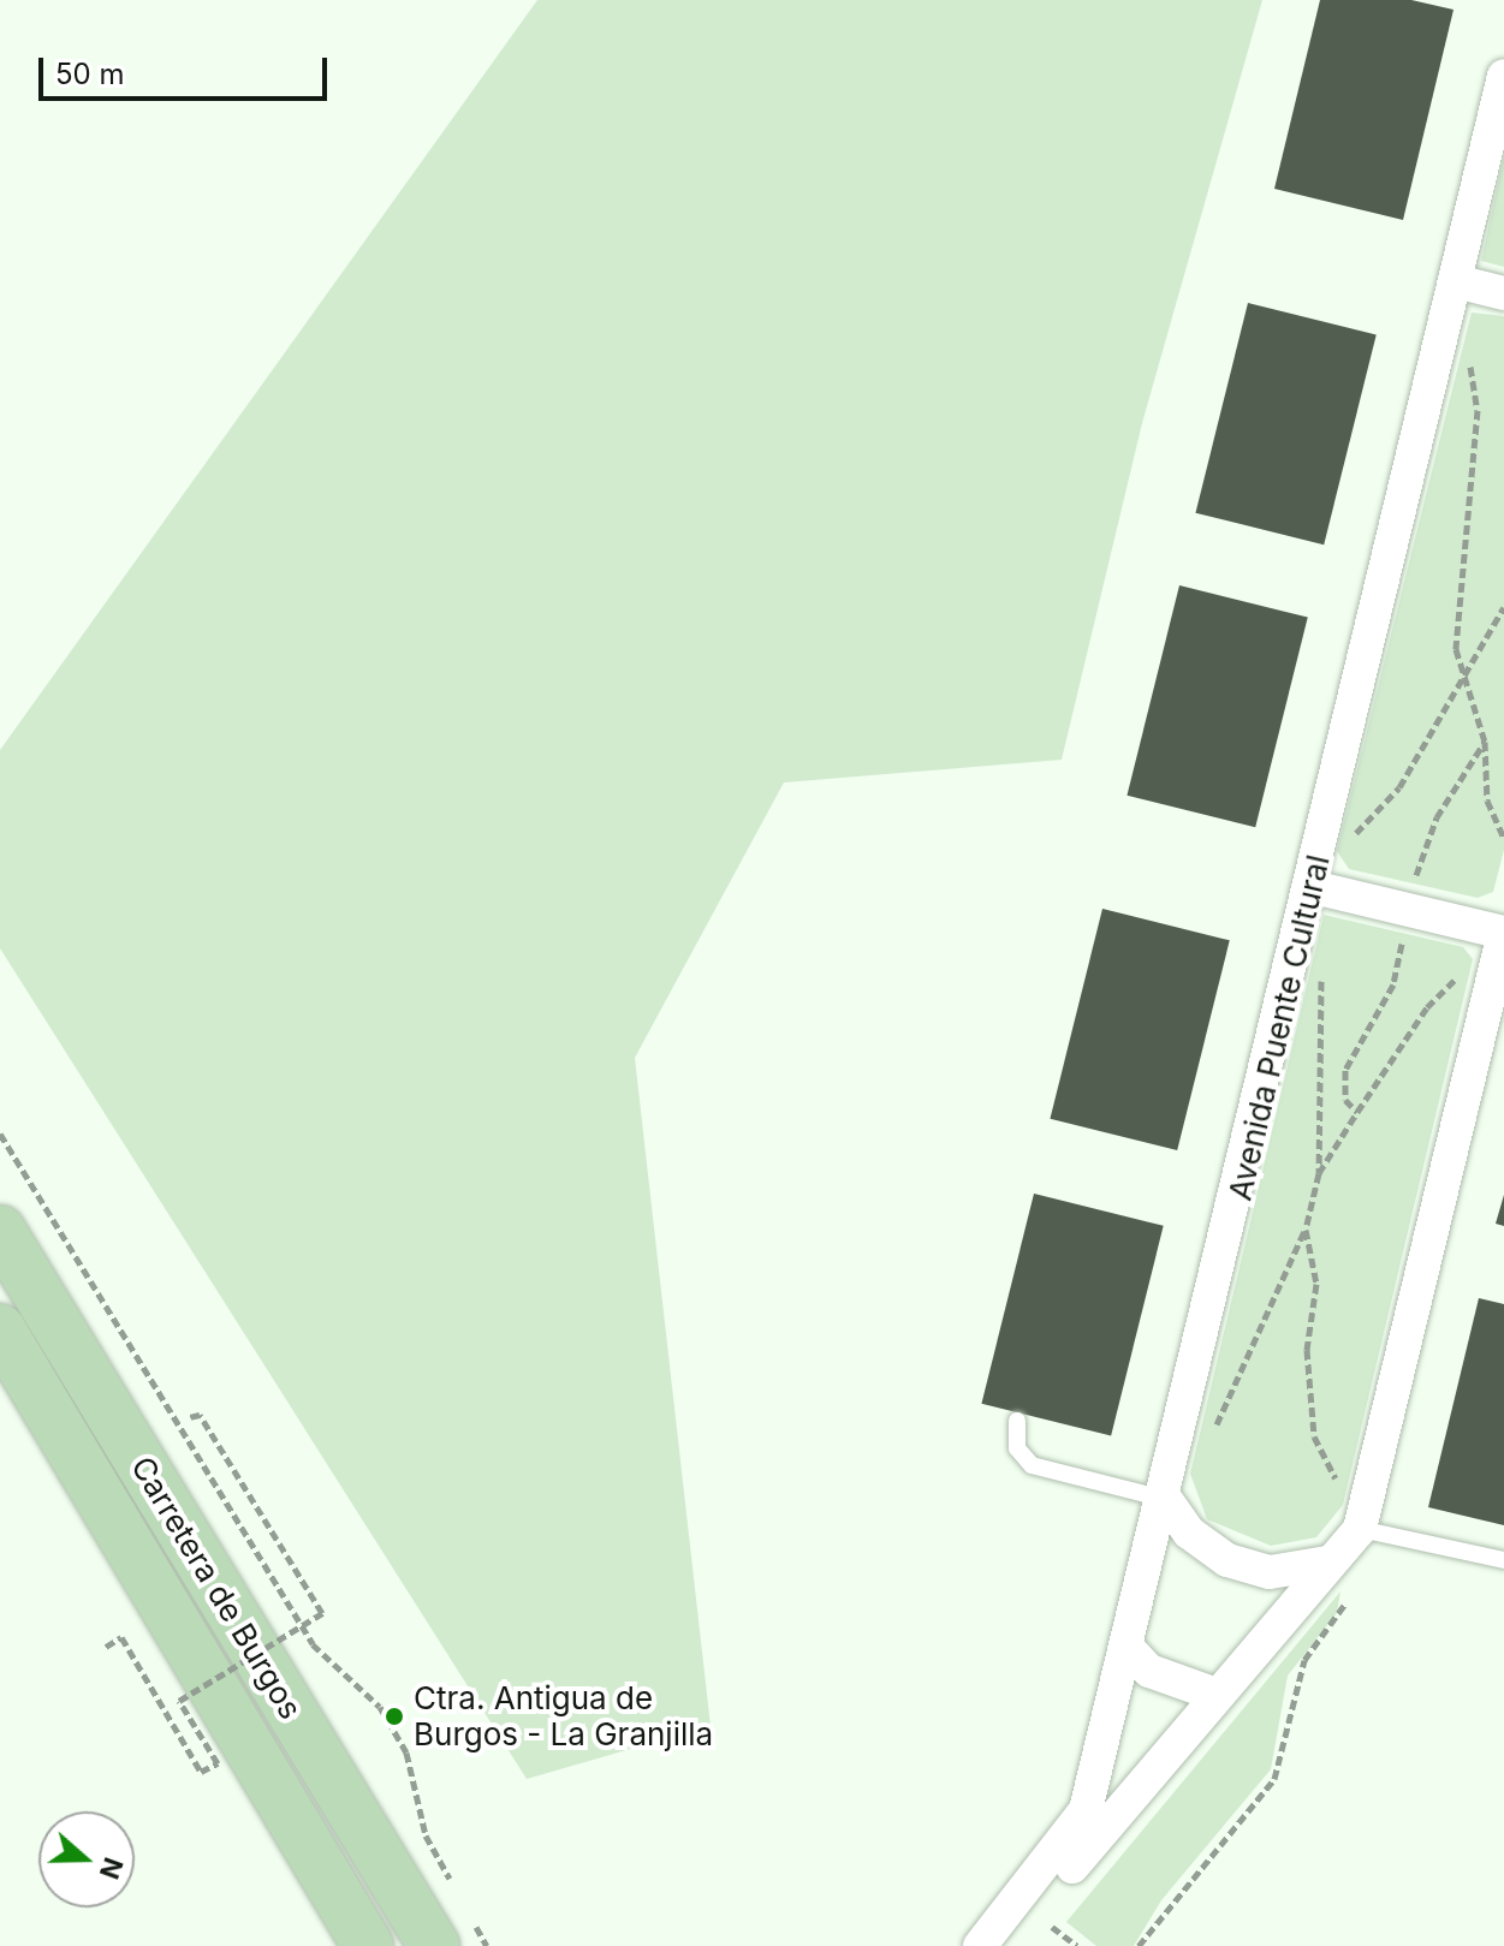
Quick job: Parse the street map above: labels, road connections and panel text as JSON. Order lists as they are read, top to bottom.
{
  "streets": {
    "main road": ["Carretera de Burgos"],
    "street": ["Avenida Puente Cultural"]
  },
  "places": ["Ctra. Antigua de Burgos - La Granjilla"],
  "scale_bar": "50 m",
  "north": "right"
}
